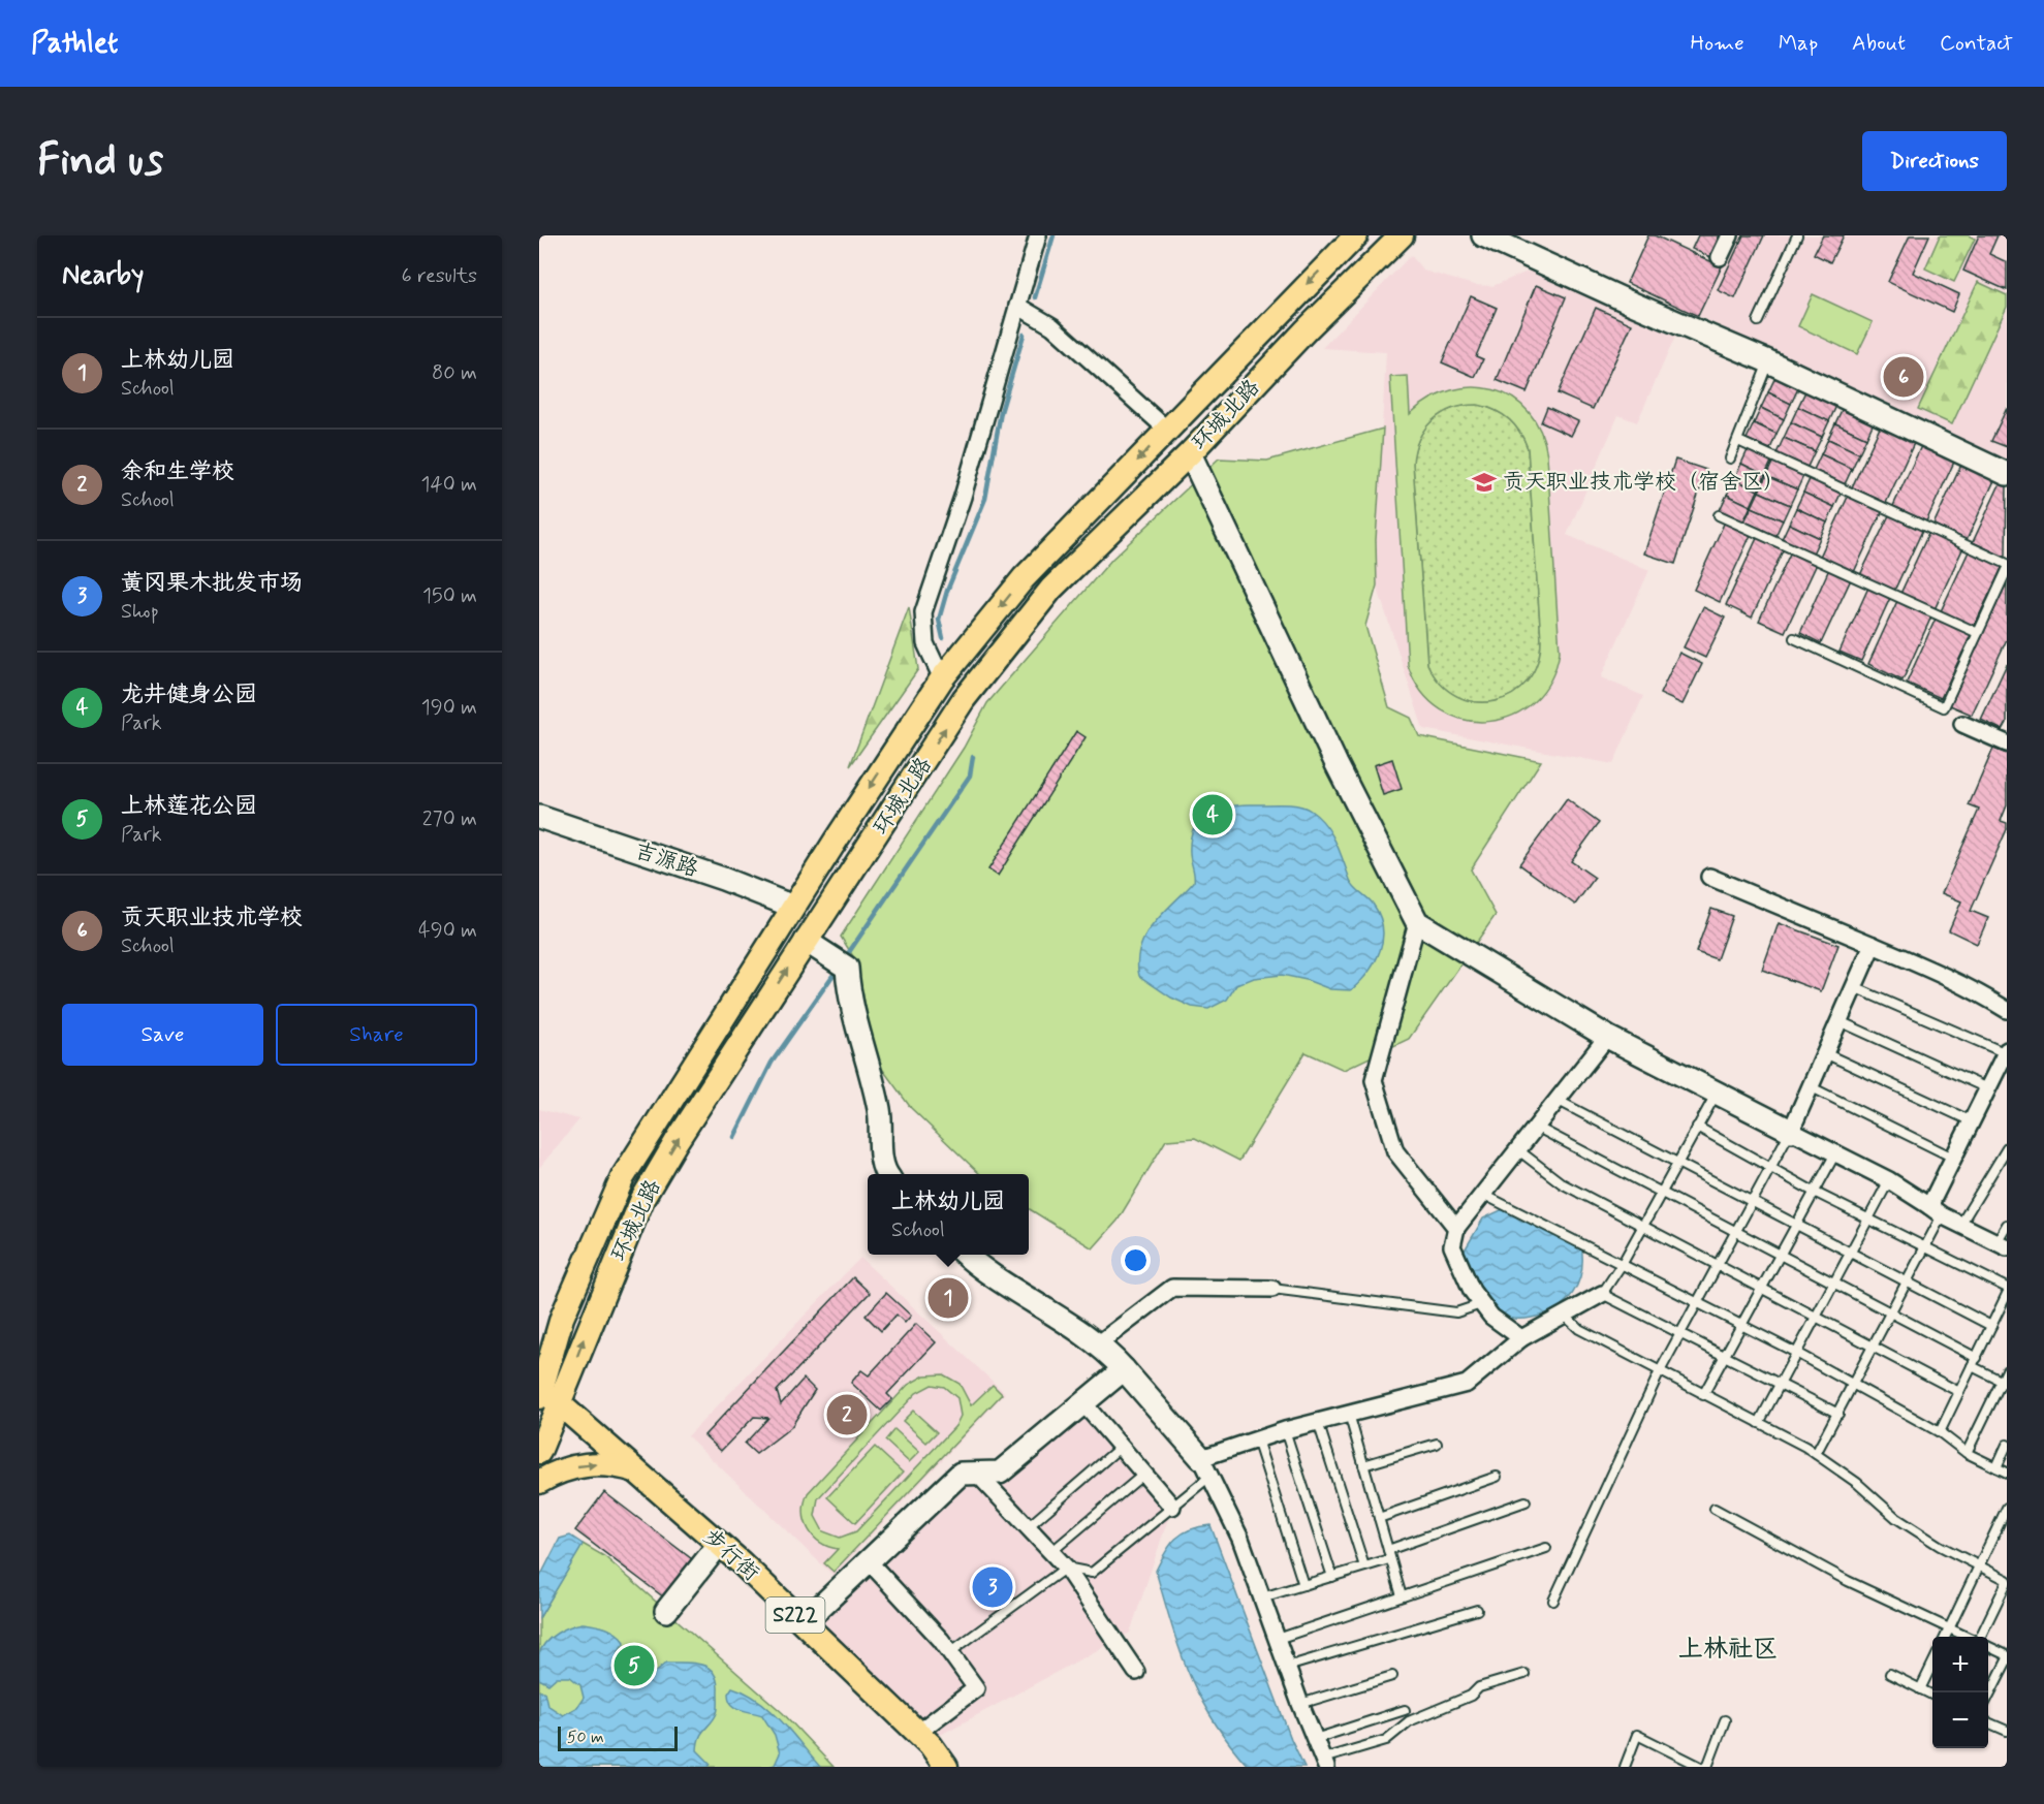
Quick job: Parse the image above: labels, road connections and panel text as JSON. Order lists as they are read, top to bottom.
{
  "streets": {
    "main road": ["环城北路", "步行街", "S222"],
    "street": ["吉源路"]
  },
  "crossings": [
    ["环城北路", "吉源路"],
    ["环城北路", "步行街"],
    ["环城北路", "S222"],
    ["步行街", "S222"]
  ],
  "districts": ["上林社区"],
  "places": {
    "school or university": ["贡天职业技术学校（宿舍区）"]
  },
  "scale_bar": "50 m",
  "page": {
    "header": "Pathlet",
    "nav": [
      "Home",
      "Map",
      "About",
      "Contact"
    ],
    "buttons": [
      "Directions",
      ["Save", "Share"]
    ],
    "title": "Find us",
    "heading": ["Nearby", "6 results"],
    "list": [
      {
        "mark": "1",
        "name": "上林幼儿园",
        "note": "School",
        "value": "80 m"
      },
      {
        "mark": "2",
        "name": "余和生学校",
        "note": "School",
        "value": "140 m"
      },
      {
        "mark": "3",
        "name": "黄冈果木批发市场",
        "note": "Shop",
        "value": "150 m"
      },
      {
        "mark": "4",
        "name": "龙井健身公园",
        "note": "Park",
        "value": "190 m"
      },
      {
        "mark": "5",
        "name": "上林莲花公园",
        "note": "Park",
        "value": "270 m"
      },
      {
        "mark": "6",
        "name": "贡天职业技术学校",
        "note": "School",
        "value": "490 m"
      }
    ],
    "pins": [
      "6",
      "4",
      "1",
      "2",
      "3",
      "5"
    ],
    "popup": ["上林幼儿园", "School"],
    "map_buttons": ["+", "−"],
    "scale": "50 m"
  }
}
